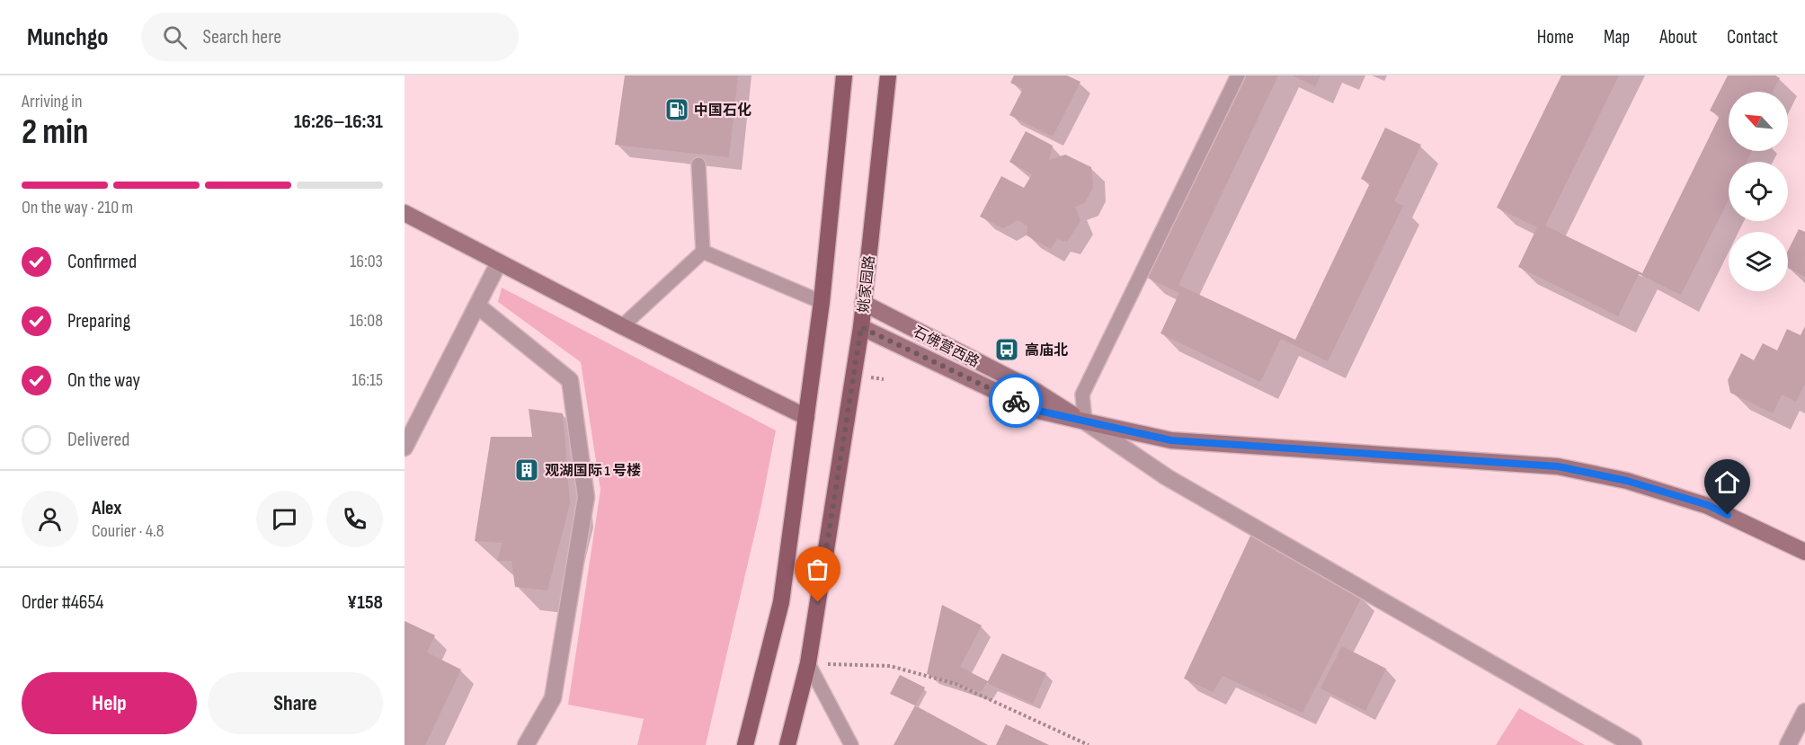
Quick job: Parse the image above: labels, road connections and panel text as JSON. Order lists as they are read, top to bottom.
{
  "streets": {
    "main road": ["姚家园路"],
    "street": ["石佛营西路"]
  },
  "crossings": [
    ["姚家园路", "石佛营西路"]
  ],
  "places": {
    "fuel station": ["中国石化"],
    "bus stop": ["高庙北"],
    "building": ["观湖国际 1 号楼"]
  },
  "north": "top left",
  "page": {
    "header": "Munchgo",
    "search": "Search here",
    "nav": [
      "Home",
      "Map",
      "About",
      "Contact"
    ],
    "heading": ["2 min", "Arriving in", "16:26–16:31"],
    "panel": [
      "Alex",
      "Courier · 4.8",
      "Order #4654",
      "¥158"
    ],
    "bar": "On the way · 210 m",
    "list": [
      ["Confirmed", "16:03"],
      ["Preparing", "16:08"],
      ["On the way", "16:15"],
      "Delivered"
    ],
    "buttons": ["Help", "Share"]
  }
}
